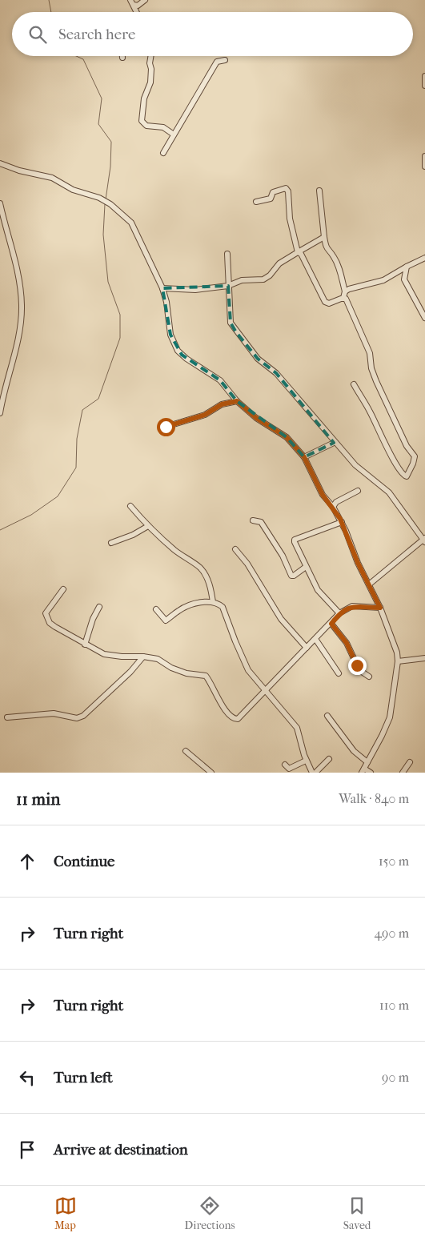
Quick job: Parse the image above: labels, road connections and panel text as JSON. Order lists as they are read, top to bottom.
{
  "page": {
    "search": "Search here",
    "heading": ["11 min", "Walk · 840 m"],
    "list": [
      ["Continue", "150 m"],
      ["Turn right", "490 m"],
      ["Turn right", "110 m"],
      ["Turn left", "90 m"],
      "Arrive at destination"
    ],
    "nav": ["Map", "Directions", "Saved"]
  }
}
